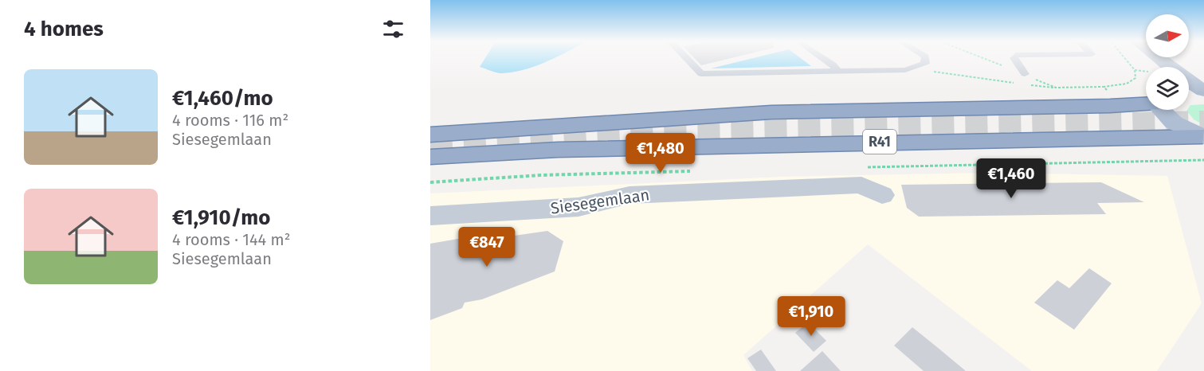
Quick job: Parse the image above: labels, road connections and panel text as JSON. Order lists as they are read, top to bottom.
{
  "streets": {
    "highway": ["R41"],
    "street": ["Siesegemlaan"]
  },
  "north": "right",
  "page": {
    "heading": "4 homes",
    "list": [
      {
        "name": "€1,460/mo",
        "note": "4 rooms · 116 m² · Siesegemlaan"
      },
      {
        "name": "€1,910/mo",
        "note": "4 rooms · 144 m² · Siesegemlaan"
      }
    ],
    "price": [
      "€1,480",
      "€1,460",
      "€847",
      "€1,910"
    ]
  }
}
